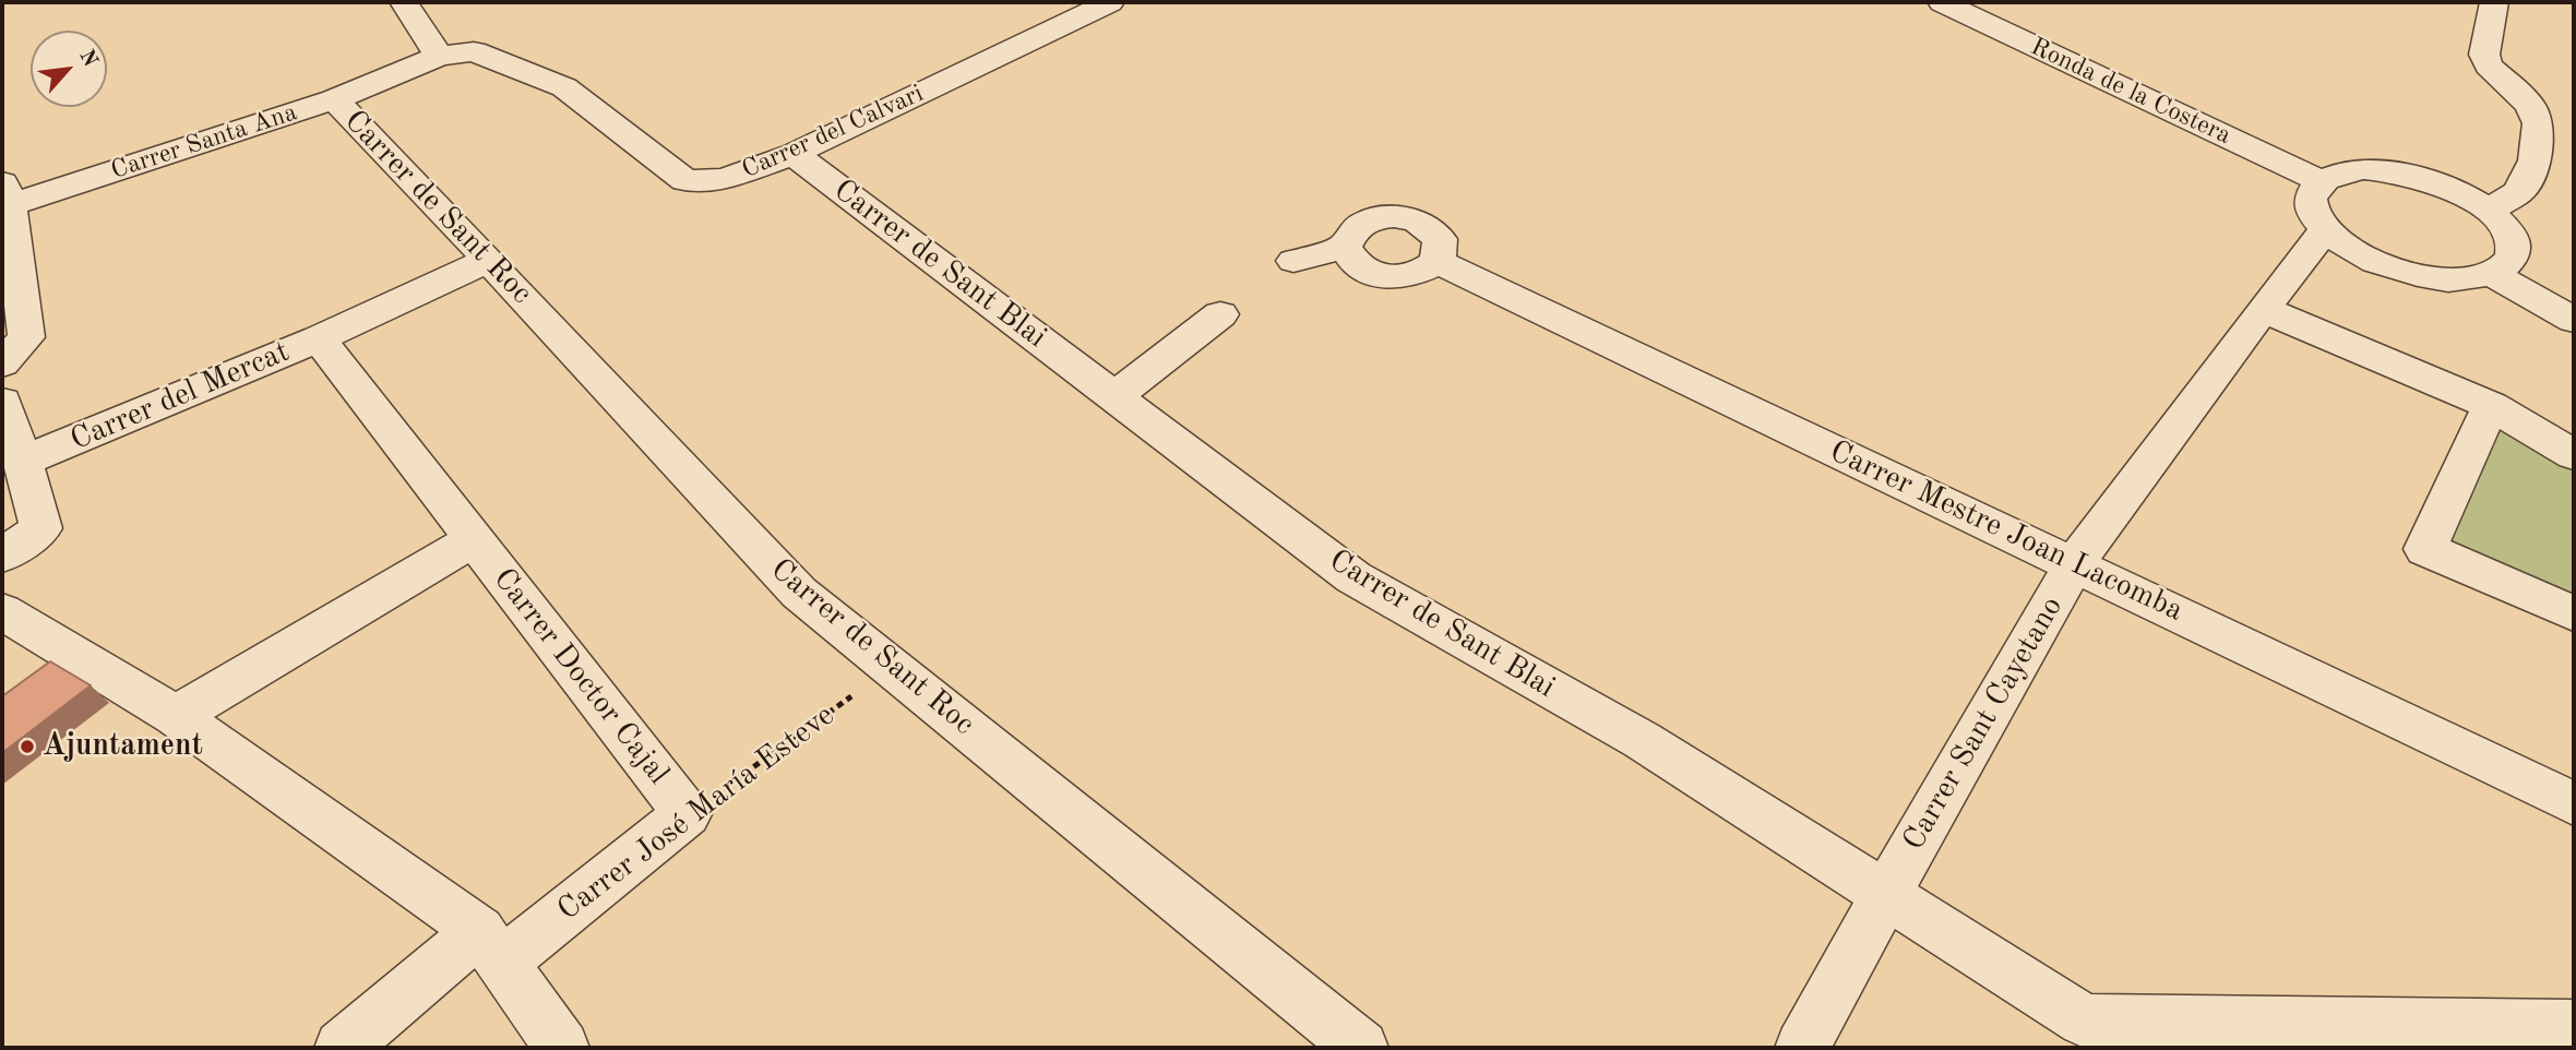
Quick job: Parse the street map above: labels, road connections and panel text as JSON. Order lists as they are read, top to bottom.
{
  "streets": {
    "street": [
      "Ronda de la Costera",
      "Carrer del Calvari",
      "Carrer Santa Ana",
      "Carrer de Sant Roc",
      "Carrer de Sant Blai",
      "Carrer del Mercat",
      "Carrer Mestre Joan Lacomba",
      "Carrer Doctor Cajal",
      "Carrer Sant Cayetano",
      "Carrer José María Esteve"
    ]
  },
  "crossings": [
    ["Carrer del Calvari", "Carrer Santa Ana"],
    ["Carrer del Calvari", "Carrer de Sant Blai"],
    ["Carrer Santa Ana", "Carrer de Sant Roc"],
    ["Carrer de Sant Roc", "Carrer del Mercat"],
    ["Carrer de Sant Roc", "Carrer José María Esteve"],
    ["Carrer de Sant Blai", "Carrer Sant Cayetano"],
    ["Carrer del Mercat", "Carrer Doctor Cajal"],
    ["Carrer Mestre Joan Lacomba", "Carrer Sant Cayetano"],
    ["Carrer Doctor Cajal", "Carrer José María Esteve"]
  ],
  "places": ["Ajuntament"],
  "north": "top right"
}
